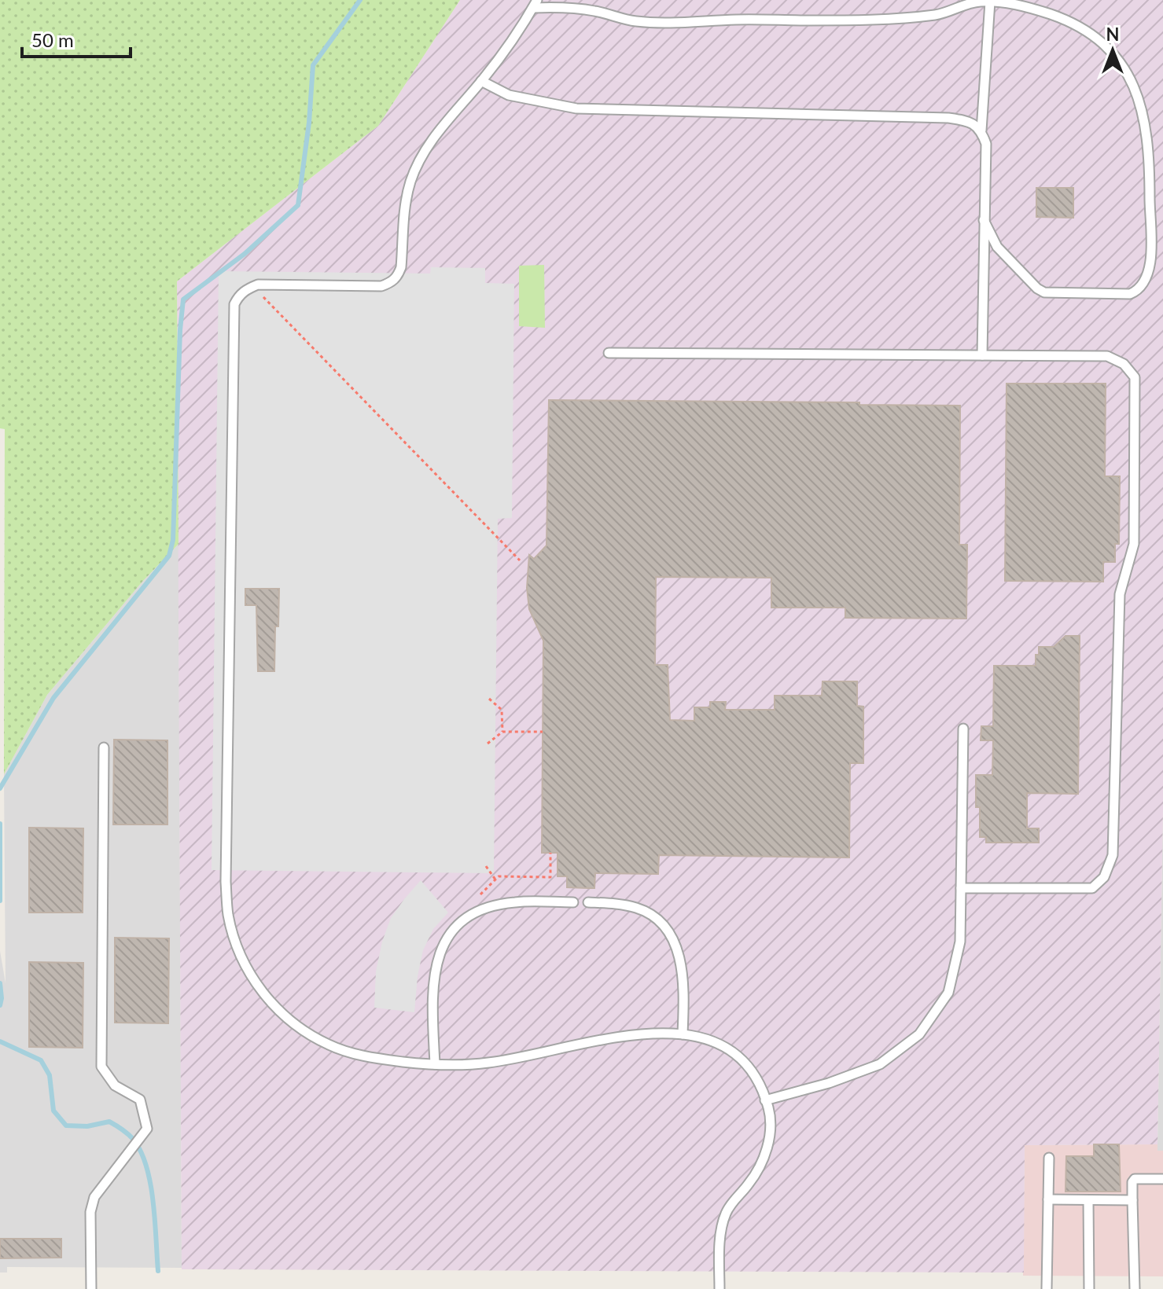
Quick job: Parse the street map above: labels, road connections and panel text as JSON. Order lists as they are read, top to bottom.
{
  "scale_bar": "50 m",
  "north": "top"
}
